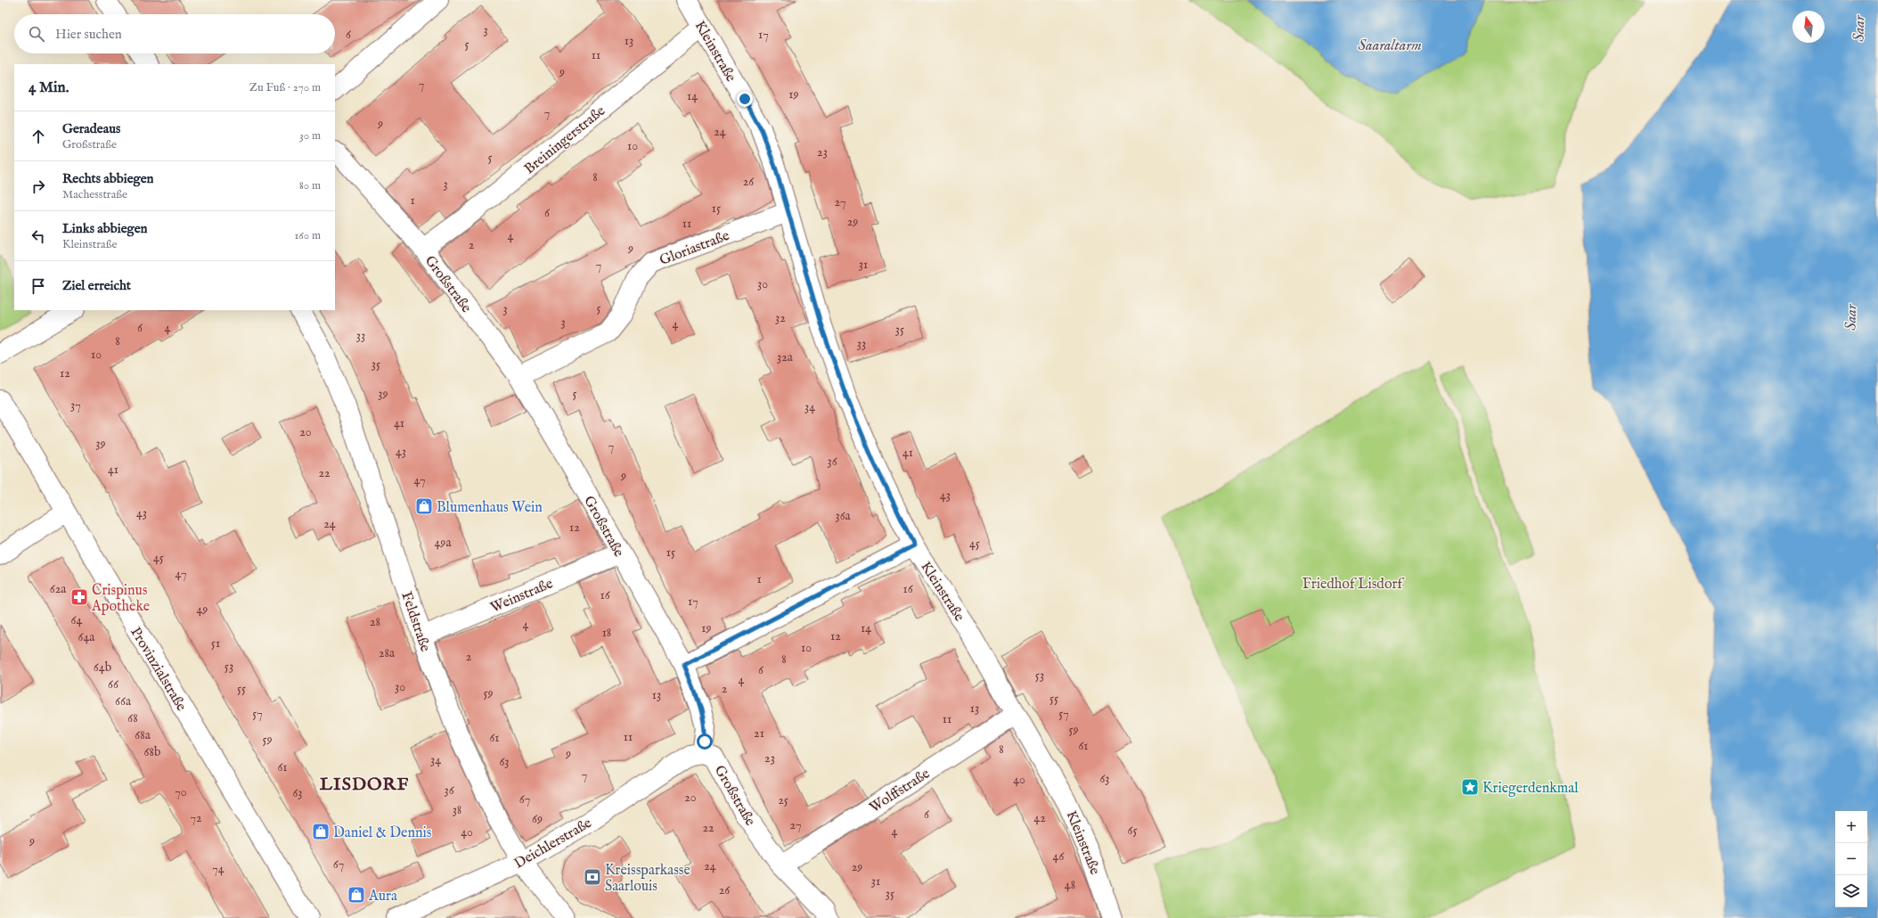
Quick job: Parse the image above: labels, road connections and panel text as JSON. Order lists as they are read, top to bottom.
{
  "streets": {
    "street": [
      "Kleinstraße",
      "Breiningerstraße",
      "Gloriastraße",
      "Großstraße",
      "Weinstraße",
      "Feldstraße",
      "Provinzialstraße",
      "Wolffstraße",
      "Deichlerstraße"
    ]
  },
  "crossings": [
    ["Kleinstraße", "Breiningerstraße"],
    ["Kleinstraße", "Gloriastraße"],
    ["Kleinstraße", "Wolffstraße"],
    ["Breiningerstraße", "Großstraße"],
    ["Gloriastraße", "Großstraße"],
    ["Großstraße", "Weinstraße"],
    ["Großstraße", "Wolffstraße"],
    ["Großstraße", "Deichlerstraße"],
    ["Weinstraße", "Feldstraße"],
    ["Feldstraße", "Deichlerstraße"]
  ],
  "districts": ["LISDORF"],
  "water": ["Saar", "Saaraltarm"],
  "parks": ["Friedhof Lisdorf"],
  "places": {
    "shop": ["Blumenhaus Wein", "Daniel & Dennis", "Aura"],
    "pharmacy": ["Crispinus Apotheke"],
    "place": ["Kriegerdenkmal"],
    "bank": ["Kreissparkasse Saarlouis"]
  },
  "house_numbers": [
    "3",
    "6",
    "17",
    "13",
    "5",
    "11",
    "9",
    "7",
    "19",
    "14",
    "7",
    "9",
    "24",
    "10",
    "23",
    "5",
    "8",
    "26",
    "3",
    "1",
    "27",
    "15",
    "6",
    "29",
    "11",
    "4",
    "2",
    "9",
    "31",
    "7",
    "30",
    "5",
    "3",
    "32",
    "3",
    "4",
    "6",
    "4",
    "35",
    "33",
    "8",
    "33",
    "10",
    "32a",
    "35",
    "12",
    "39",
    "5",
    "37",
    "34",
    "41",
    "20",
    "39",
    "7",
    "43",
    "41",
    "36",
    "41",
    "22",
    "9",
    "47",
    "43",
    "43",
    "36a",
    "24",
    "12",
    "49a",
    "45",
    "15",
    "45",
    "47",
    "1",
    "62a",
    "16",
    "16",
    "17",
    "49",
    "64",
    "28",
    "4",
    "19",
    "14",
    "18",
    "12",
    "64a",
    "51",
    "10",
    "28a",
    "2",
    "8",
    "53",
    "64b",
    "6",
    "53",
    "4",
    "66",
    "30",
    "55",
    "2",
    "59",
    "13",
    "55",
    "66a",
    "13",
    "57",
    "57",
    "68",
    "11",
    "59",
    "21",
    "68a",
    "11",
    "61",
    "59",
    "61",
    "8",
    "68b",
    "9",
    "23",
    "34",
    "63",
    "61",
    "7",
    "63",
    "40",
    "36",
    "70",
    "63",
    "20",
    "67",
    "25",
    "38",
    "6",
    "72",
    "42",
    "69",
    "27",
    "22",
    "65",
    "4",
    "40",
    "9",
    "46",
    "67",
    "24",
    "29",
    "74",
    "31",
    "48",
    "26",
    "35"
  ],
  "north": "top",
  "page": {
    "search": "Hier suchen",
    "heading": ["4 Min.", "Zu Fuß · 270 m"],
    "list": [
      ["Geradeaus", "Großstraße", "30 m"],
      ["Rechts abbiegen", "Machesstraße", "80 m"],
      ["Links abbiegen", "Kleinstraße", "160 m"],
      "Ziel erreicht"
    ],
    "map_buttons": ["+", "−"]
  }
}
